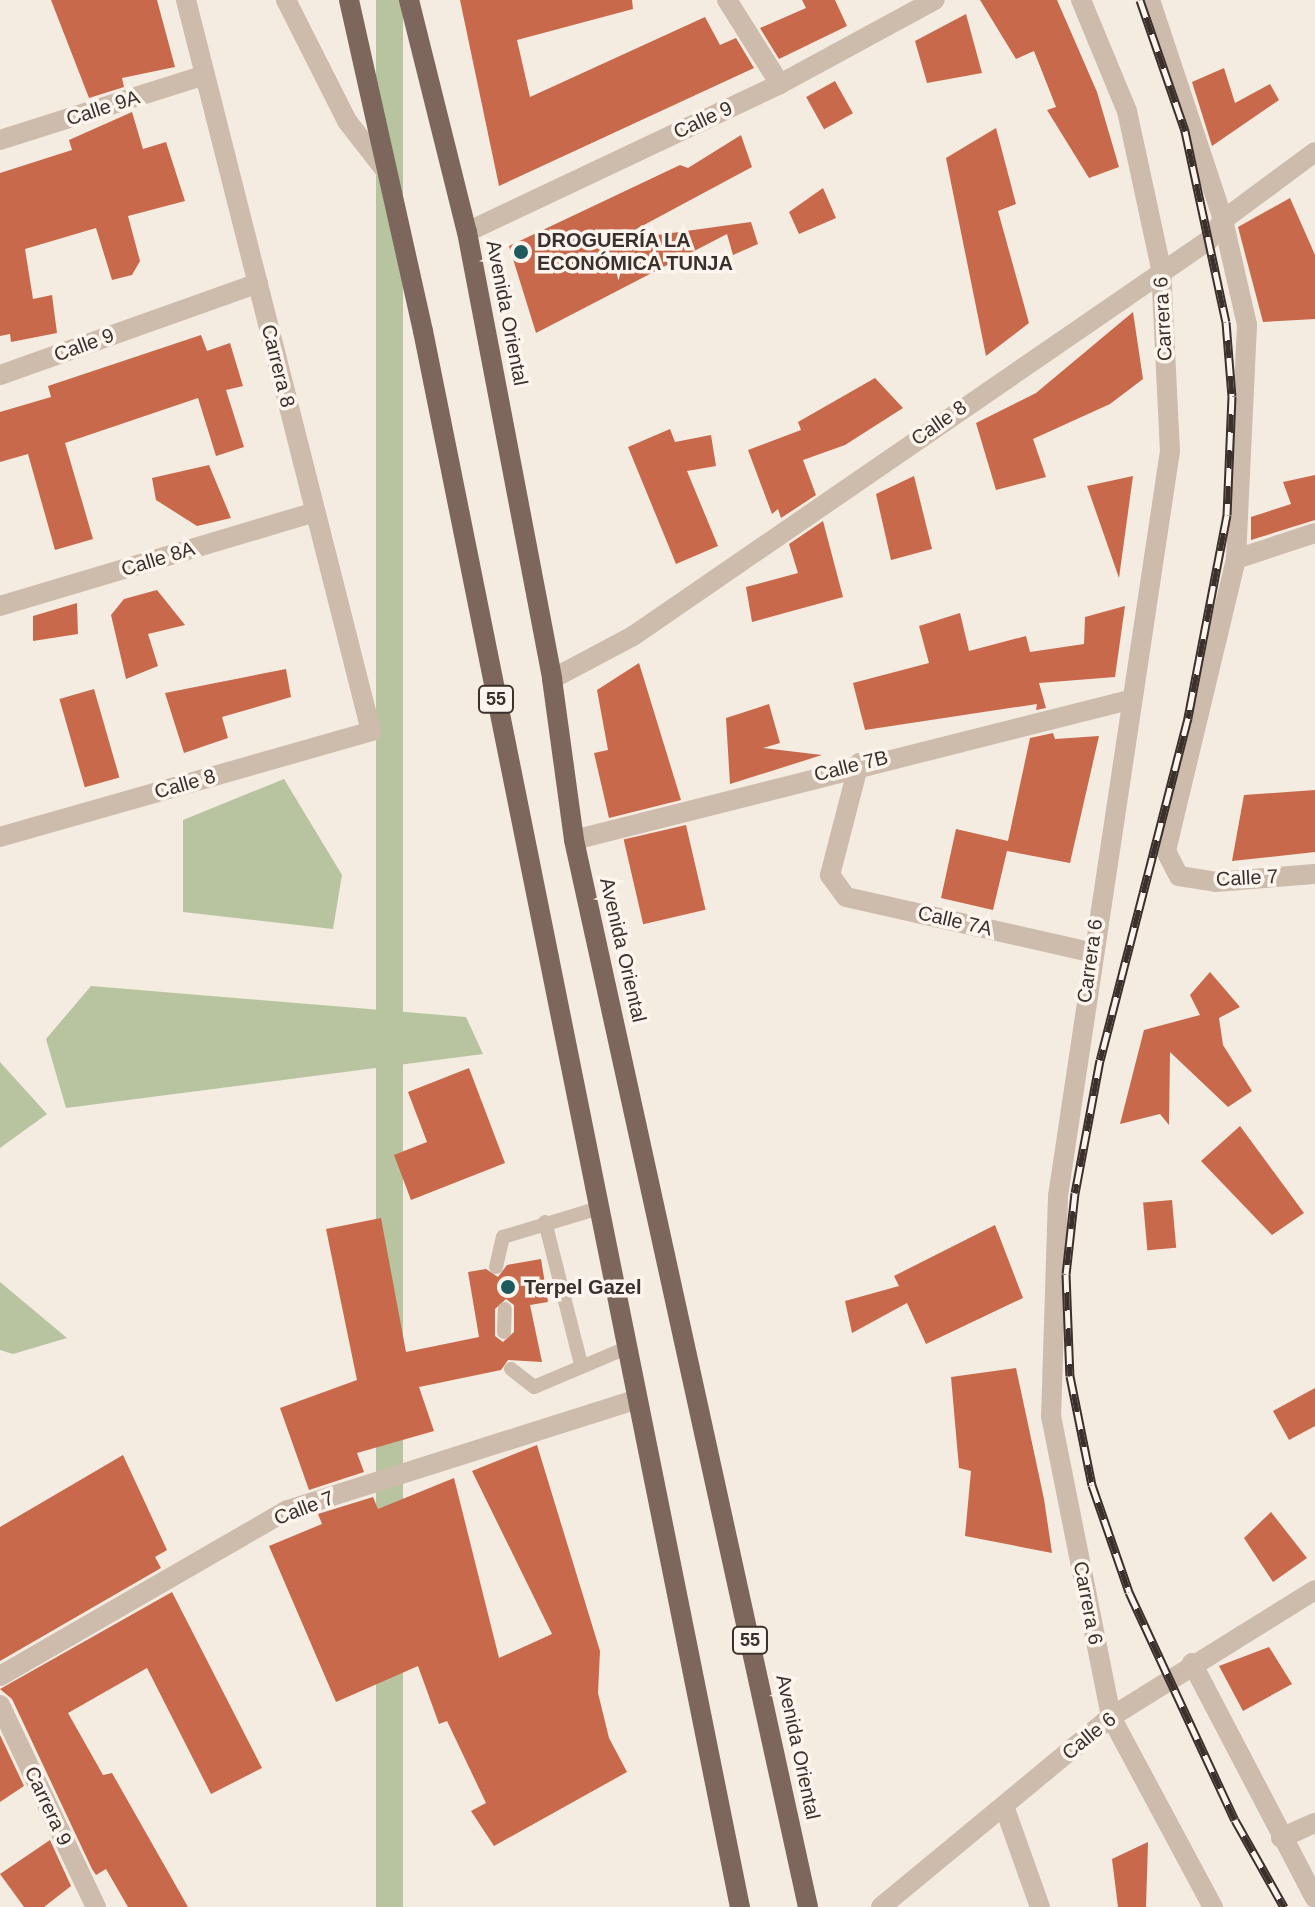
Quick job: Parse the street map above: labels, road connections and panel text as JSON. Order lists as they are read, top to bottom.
{
  "streets": {
    "main road": ["Avenida Oriental", "55"],
    "street": [
      "Calle 9A",
      "Calle 9",
      "Carrera 6",
      "Carrera 8",
      "Calle 8",
      "Calle 8A",
      "Calle 7B",
      "Calle 7",
      "Calle 7A",
      "Calle 6",
      "Carrera 9"
    ]
  },
  "crossings": [
    ["Calle 9A", "Carrera 8"],
    ["Calle 9", "Avenida Oriental"],
    ["Calle 9", "Carrera 8"],
    ["Avenida Oriental", "Calle 8"],
    ["Avenida Oriental", "Calle 7B"],
    ["Carrera 6", "Calle 8"],
    ["Carrera 6", "Calle 7B"],
    ["Carrera 6", "Calle 7A"],
    ["Carrera 6", "Calle 6"],
    ["Carrera 8", "Calle 8"],
    ["Carrera 8", "Calle 8A"],
    ["55", "Calle 7"],
    ["Calle 7B", "Calle 7A"]
  ],
  "places": ["DROGUERÍA LA ECONÓMICA TUNJA", "Terpel Gazel"]
}
